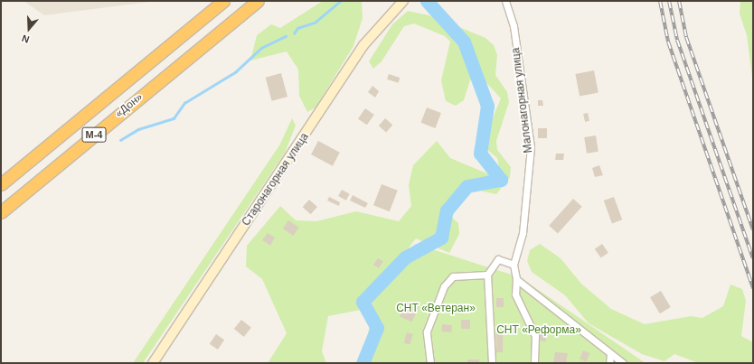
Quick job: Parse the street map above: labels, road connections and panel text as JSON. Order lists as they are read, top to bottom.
{
  "streets": {
    "highway": ["«Дон»", "М-4"],
    "main road": ["Старонагорная улица"],
    "street": ["Малонагорная улица"]
  },
  "parks": ["СНТ «Ветеран»", "СНТ «Реформа»"],
  "north": "bottom"
}
